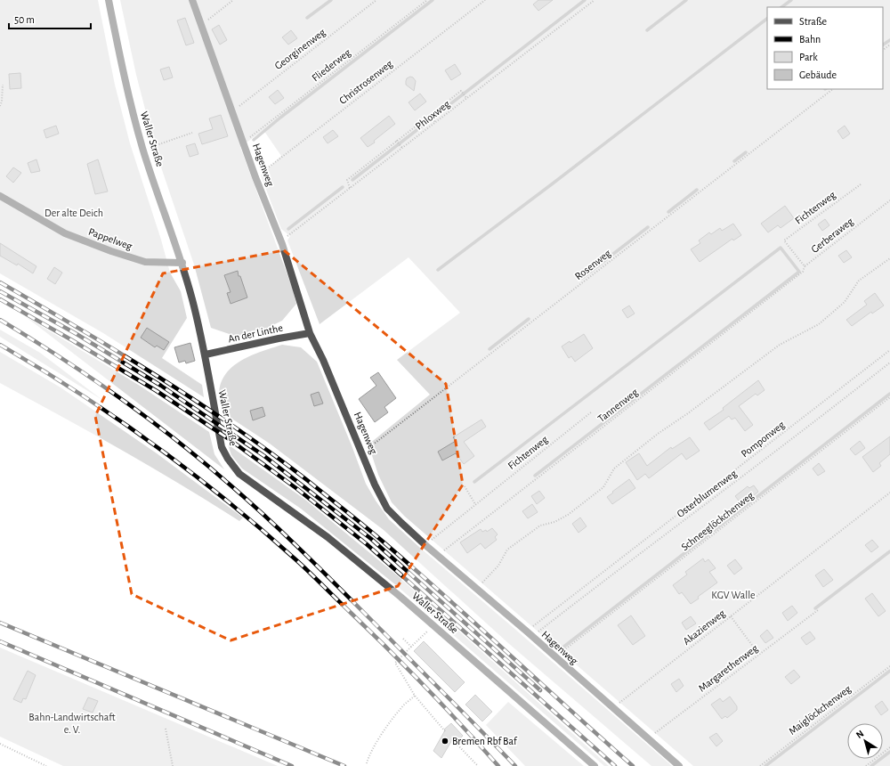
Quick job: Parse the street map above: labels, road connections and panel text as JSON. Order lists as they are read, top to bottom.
{
  "streets": {
    "street": [
      "Waller Straße",
      "Hagenweg",
      "Pappelweg",
      "An der Linthe"
    ],
    "path": [
      "Georginenweg",
      "Fliederweg",
      "Christrosenweg",
      "Phloxweg",
      "Fichtenweg",
      "Gerberaweg",
      "Rosenweg",
      "Tannenweg",
      "Pomponweg",
      "Osterblumenweg",
      "Schneeglöckchenweg",
      "Akazienweg",
      "Margarethenweg",
      "Maiglöckchenweg"
    ]
  },
  "crossings": [
    ["Georginenweg", "Hagenweg"],
    ["Fliederweg", "Hagenweg"],
    ["Christrosenweg", "Hagenweg"],
    ["Phloxweg", "Hagenweg"],
    ["Waller Straße", "Pappelweg"],
    ["Waller Straße", "An der Linthe"],
    ["Hagenweg", "Fichtenweg"],
    ["Hagenweg", "Rosenweg"],
    ["Hagenweg", "An der Linthe"],
    ["Hagenweg", "Tannenweg"],
    ["Hagenweg", "Pomponweg"],
    ["Hagenweg", "Osterblumenweg"],
    ["Hagenweg", "Schneeglöckchenweg"],
    ["Hagenweg", "Akazienweg"],
    ["Hagenweg", "Margarethenweg"],
    ["Fichtenweg", "Gerberaweg"],
    ["Gerberaweg", "Tannenweg"],
    ["Pomponweg", "Osterblumenweg"]
  ],
  "parks": ["Der alte Deich", "KGV Walle", "Bahn-Landwirtschaft e. V."],
  "places": ["Bremen Rbf Baf"],
  "legend": [
    "Straße",
    "Bahn",
    "Park",
    "Gebäude"
  ],
  "scale_bar": "50 m",
  "north": "top left"
}
